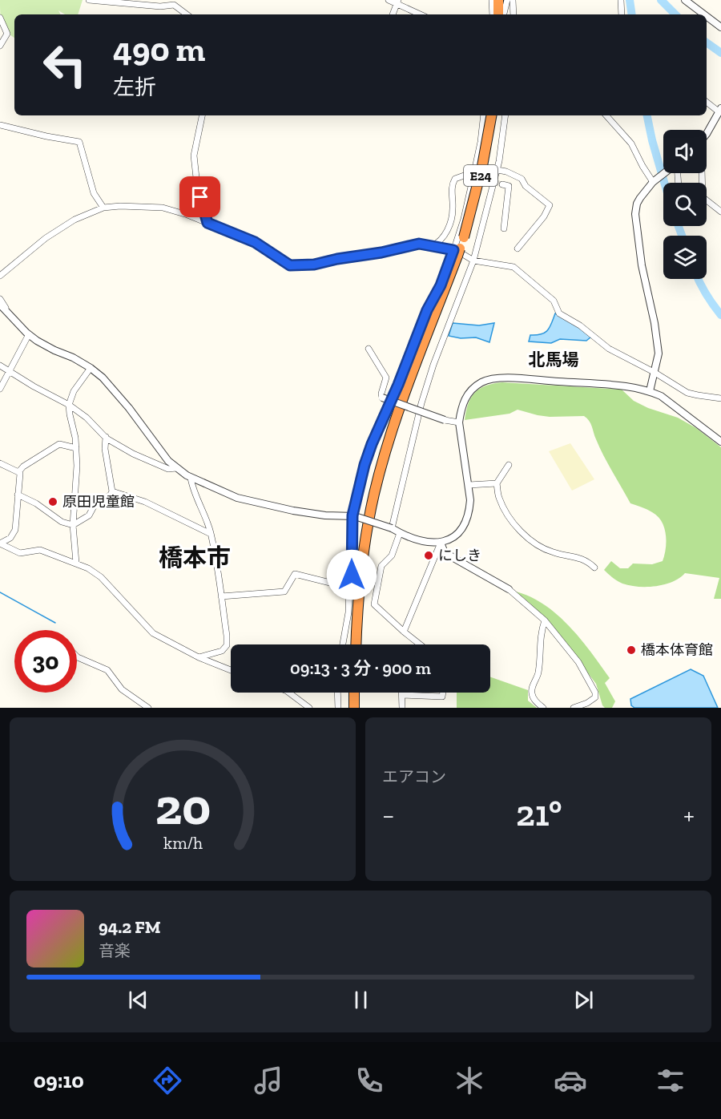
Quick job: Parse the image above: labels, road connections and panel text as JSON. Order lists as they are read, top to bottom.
{
  "streets": {
    "highway": ["E24"]
  },
  "districts": ["北馬場", "橋本市"],
  "places": ["原田児童館", "にしき", "橋本体育館"],
  "page": {
    "turn": ["490 m", "左折"],
    "limit": "30",
    "trip": "09:13 · 3 分 · 900 m",
    "tile": "エアコン",
    "heat": ["−", "21°", "+"],
    "song": ["94.2 FM", "音楽"],
    "tabs": "09:10",
    "gauge": ["20", "km/h"]
  }
}
